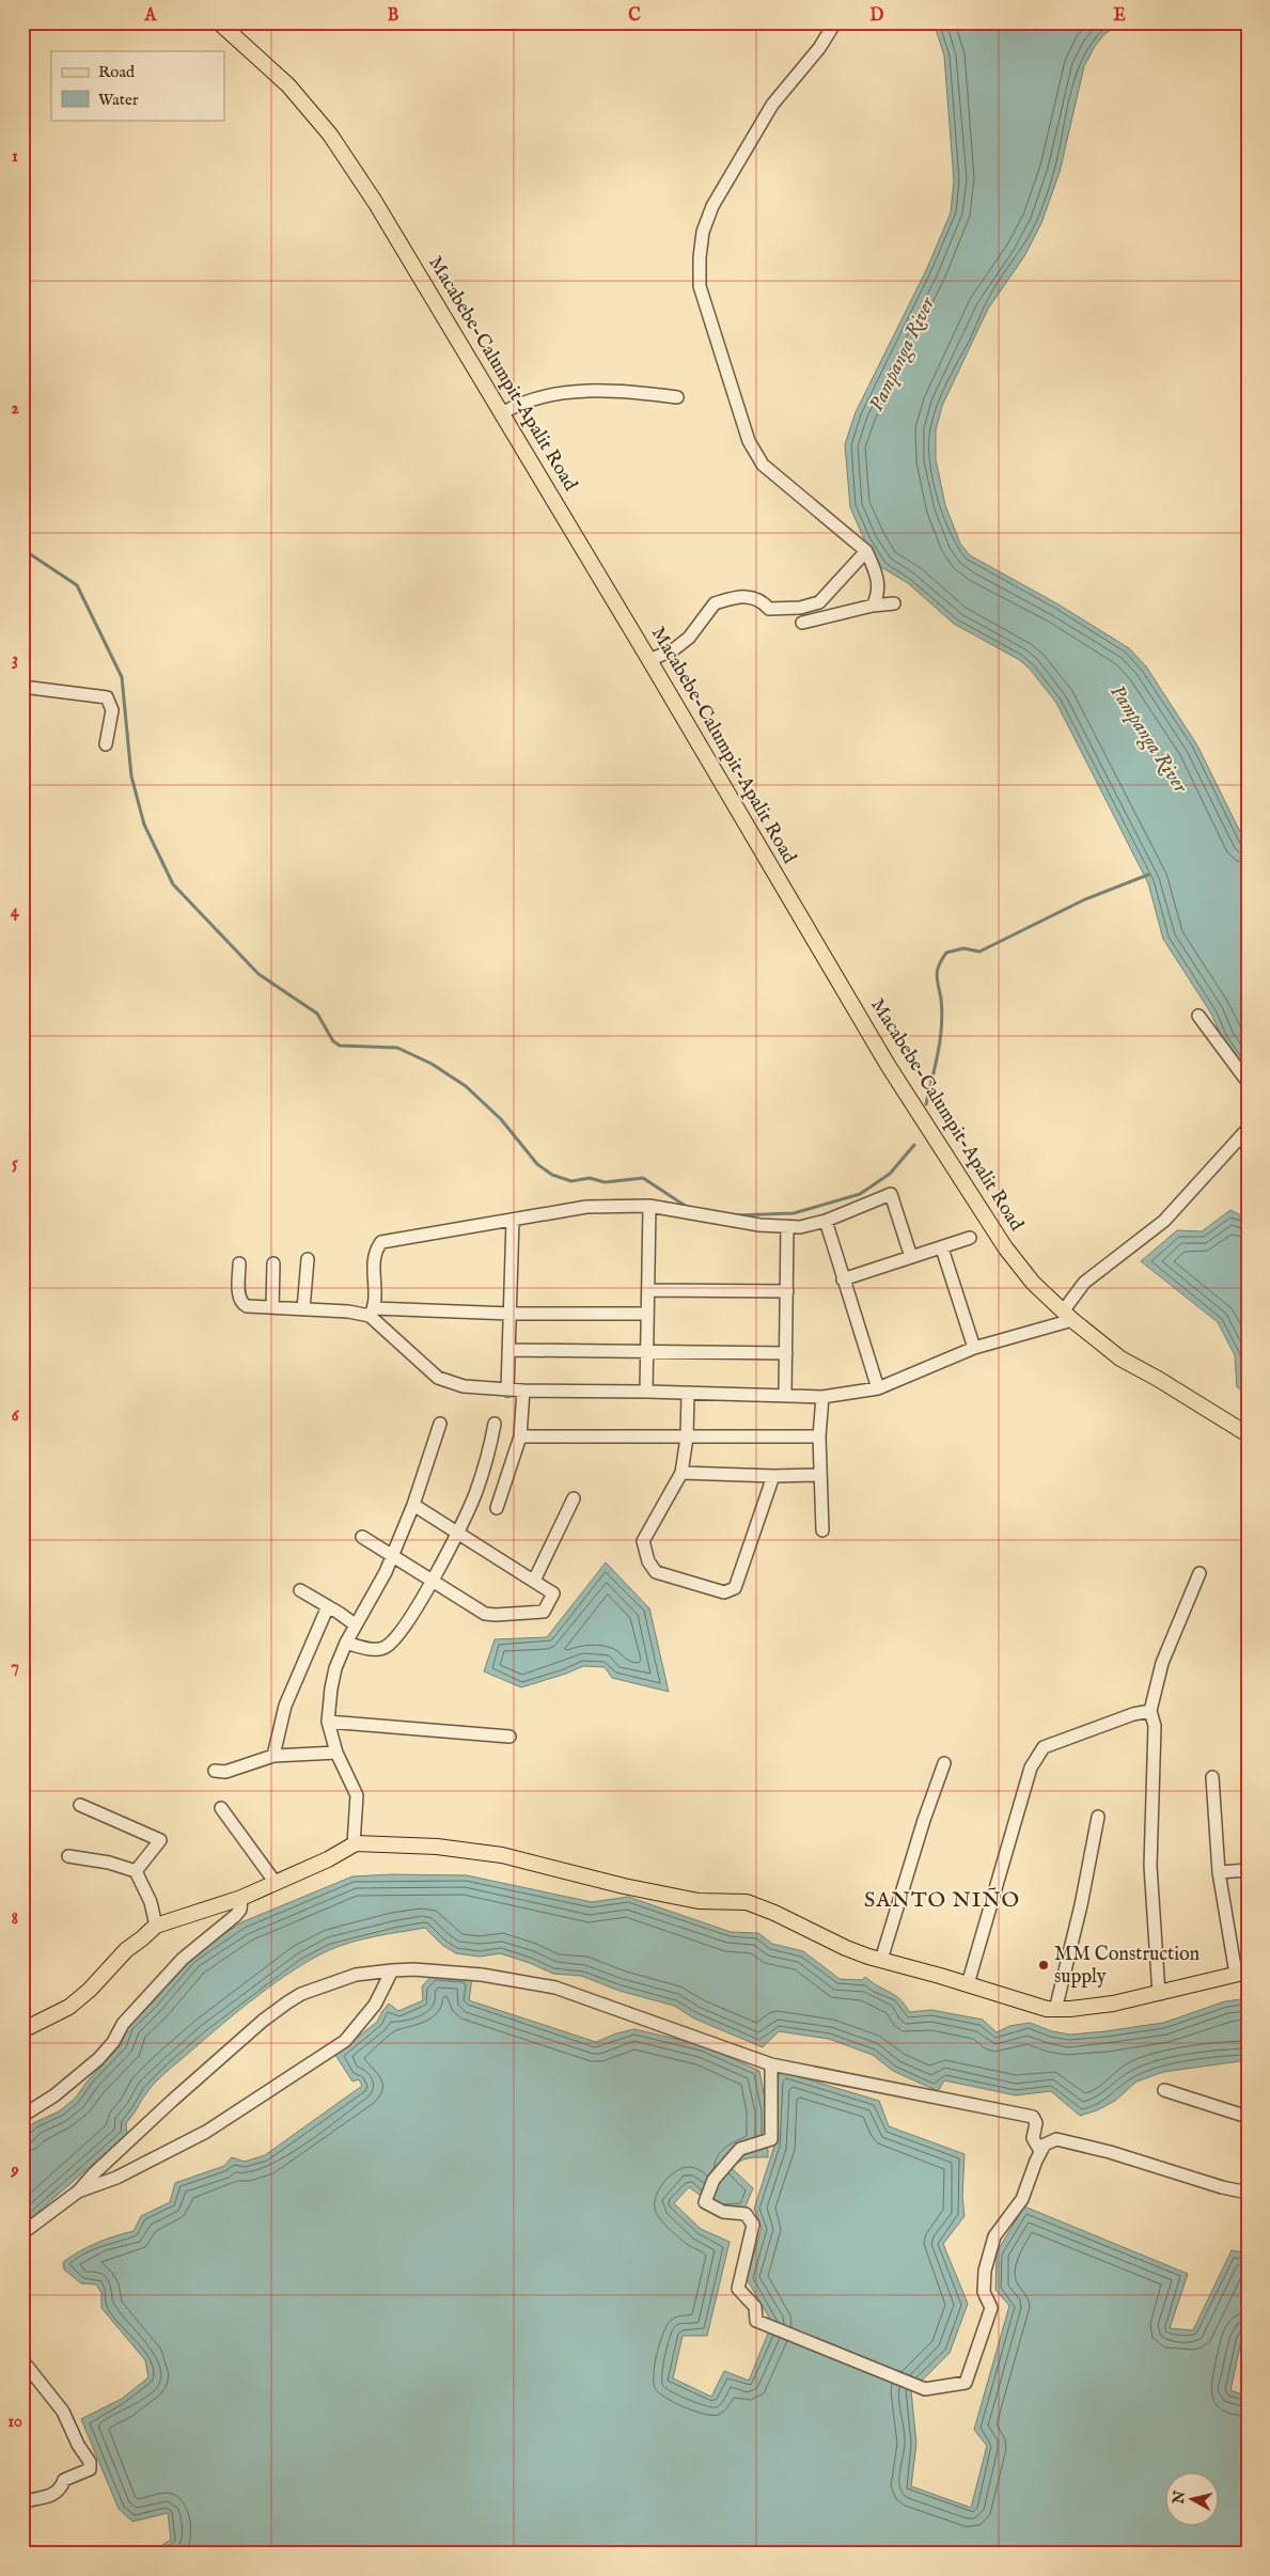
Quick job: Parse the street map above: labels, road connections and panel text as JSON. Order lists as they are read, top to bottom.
{
  "streets": {
    "main road": ["Macabebe-Calumpit-Apalit Road"]
  },
  "districts": ["SANTO NIÑO"],
  "water": ["Pampanga River"],
  "places": ["MM Construction supply"],
  "legend": ["Road", "Water"],
  "north": "left",
  "grid": {
    "columns": [
      "A",
      "B",
      "C",
      "D",
      "E"
    ],
    "rows": [
      "1",
      "2",
      "3",
      "4",
      "5",
      "6",
      "7",
      "8",
      "9",
      "10"
    ]
  }
}
